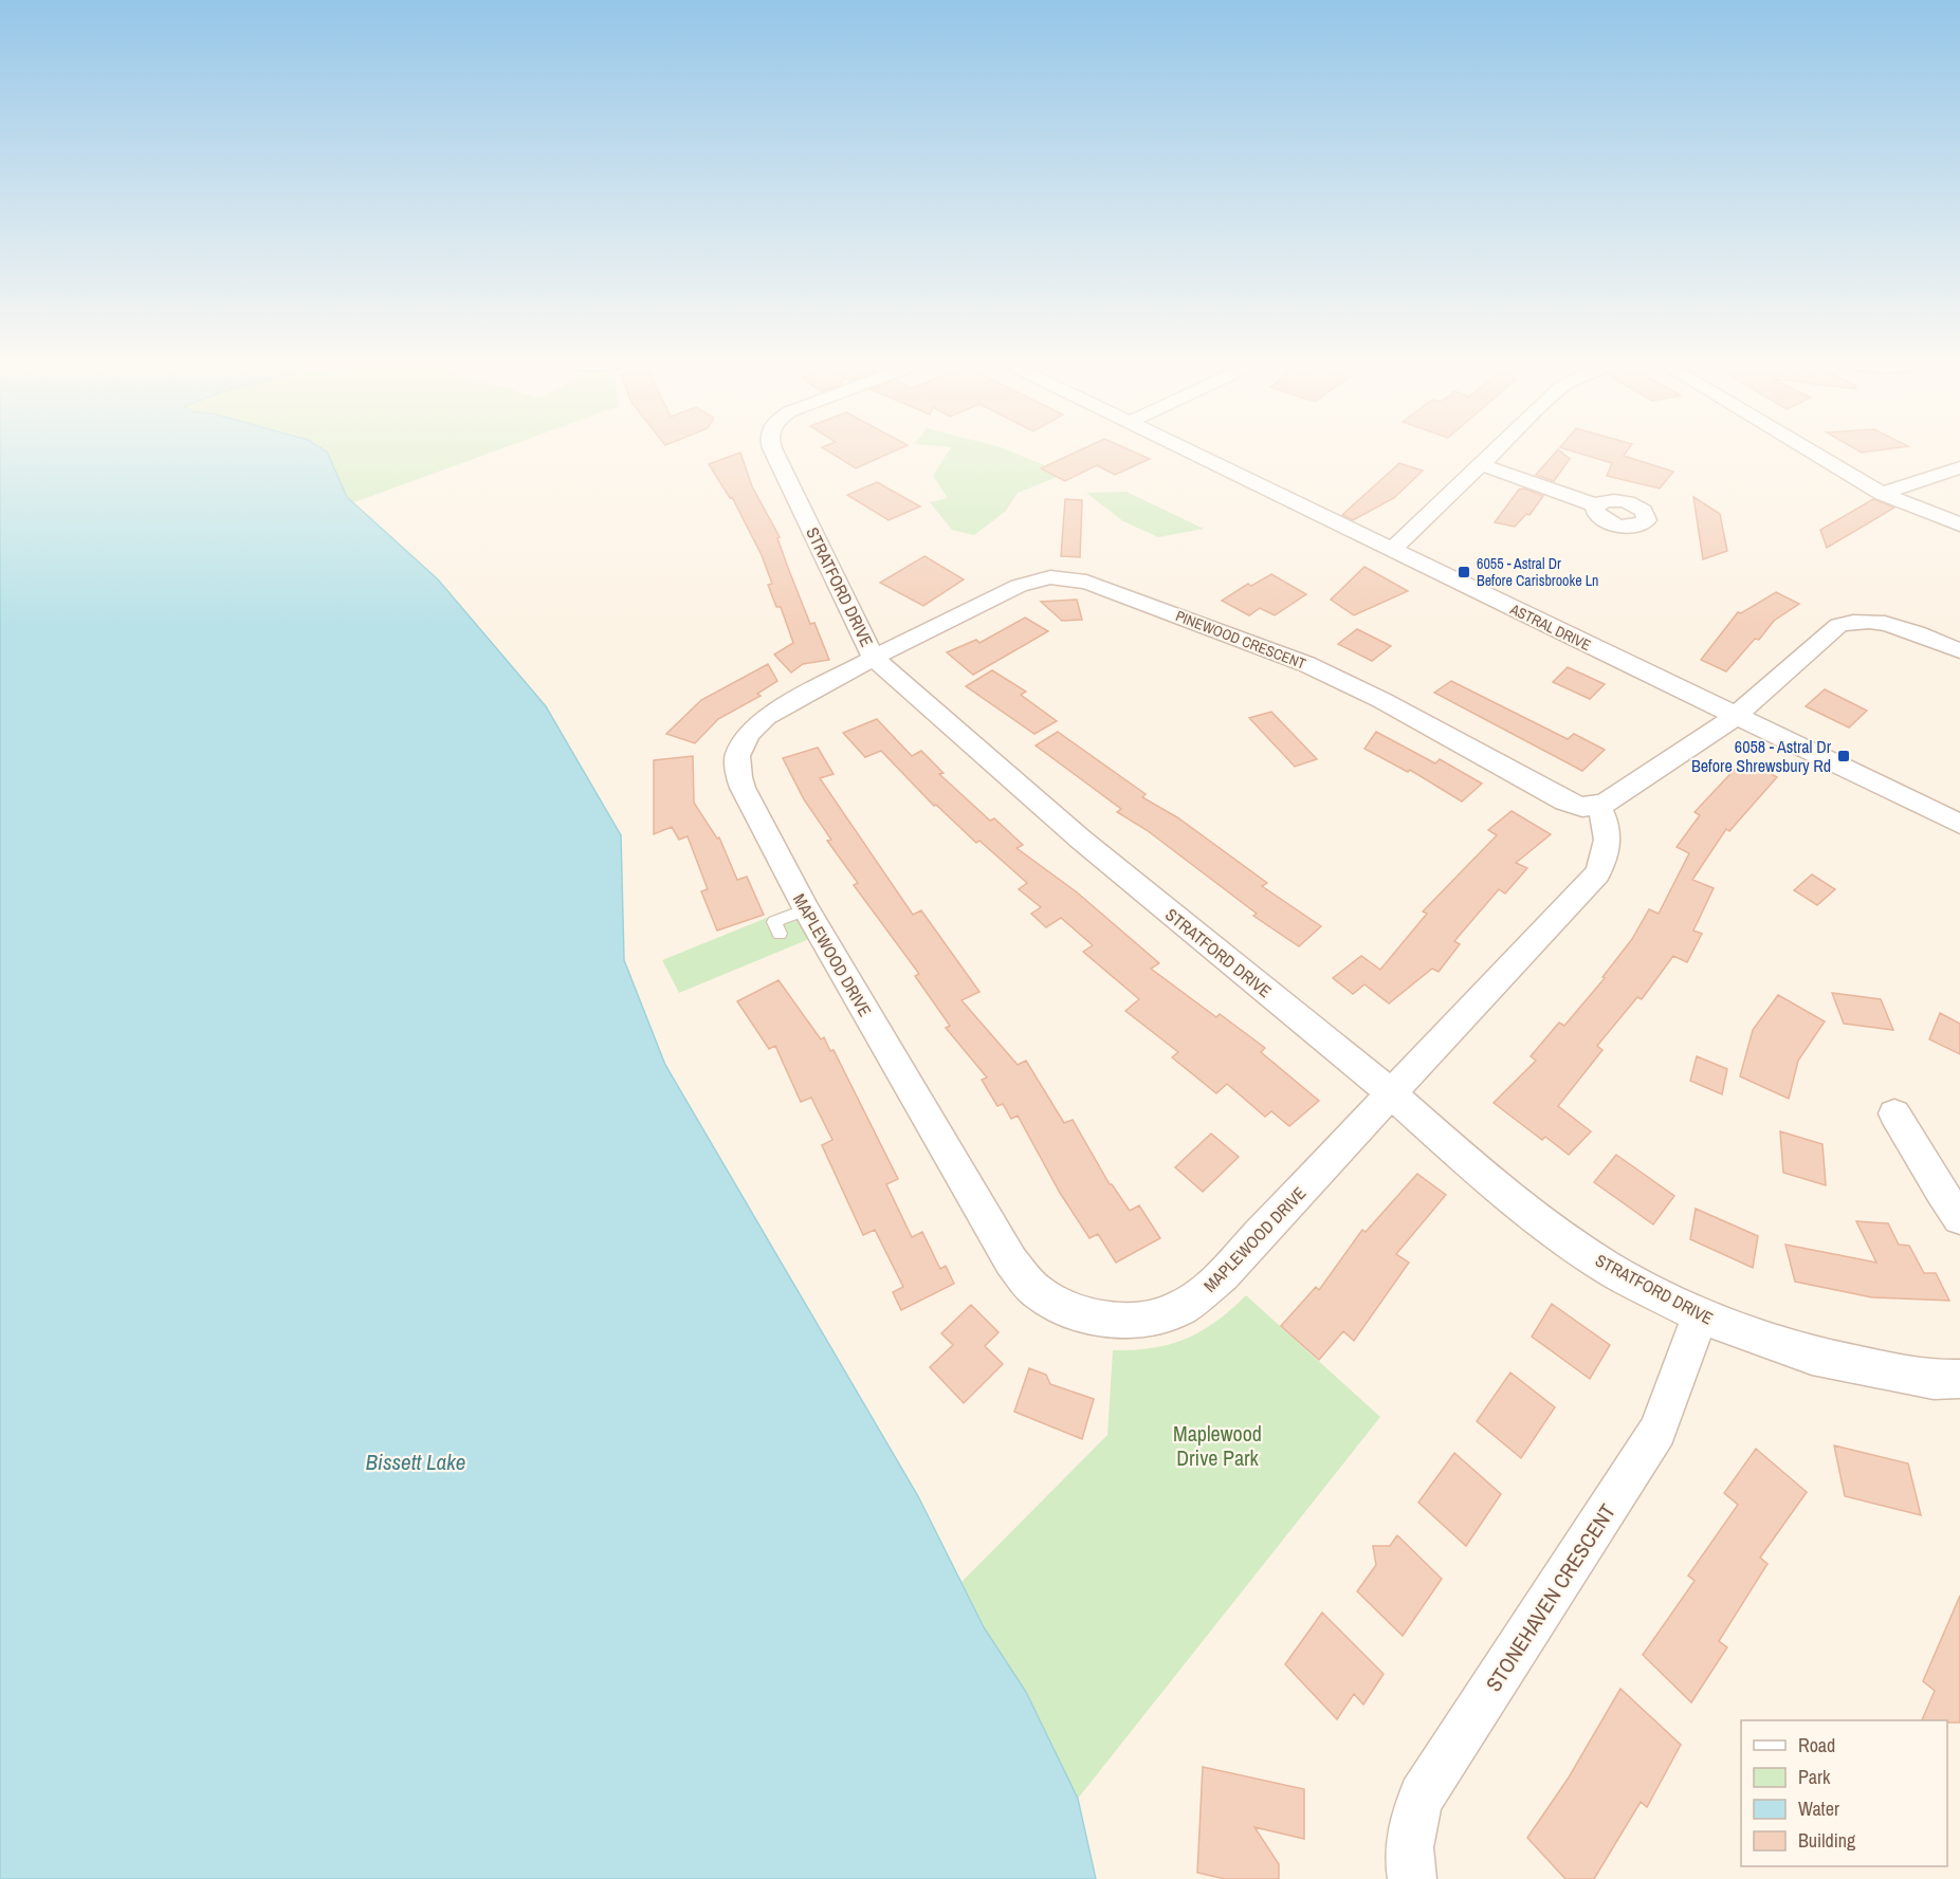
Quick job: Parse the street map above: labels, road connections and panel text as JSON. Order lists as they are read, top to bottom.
{
  "streets": {
    "street": [
      "STRATFORD DRIVE",
      "ASTRAL DRIVE",
      "PINEWOOD CRESCENT",
      "MAPLEWOOD DRIVE",
      "STONEHAVEN CRESCENT"
    ]
  },
  "crossings": [
    ["STRATFORD DRIVE", "PINEWOOD CRESCENT"],
    ["STRATFORD DRIVE", "MAPLEWOOD DRIVE"],
    ["STRATFORD DRIVE", "STONEHAVEN CRESCENT"],
    ["PINEWOOD CRESCENT", "MAPLEWOOD DRIVE"]
  ],
  "water": ["Bissett Lake"],
  "parks": ["Maplewood Drive Park"],
  "places": {
    "transit": ["6055 - Astral Dr Before Carisbrooke Ln", "6058 - Astral Dr Before Shrewsbury Rd"]
  },
  "legend": [
    "Road",
    "Park",
    "Water",
    "Building"
  ]
}
